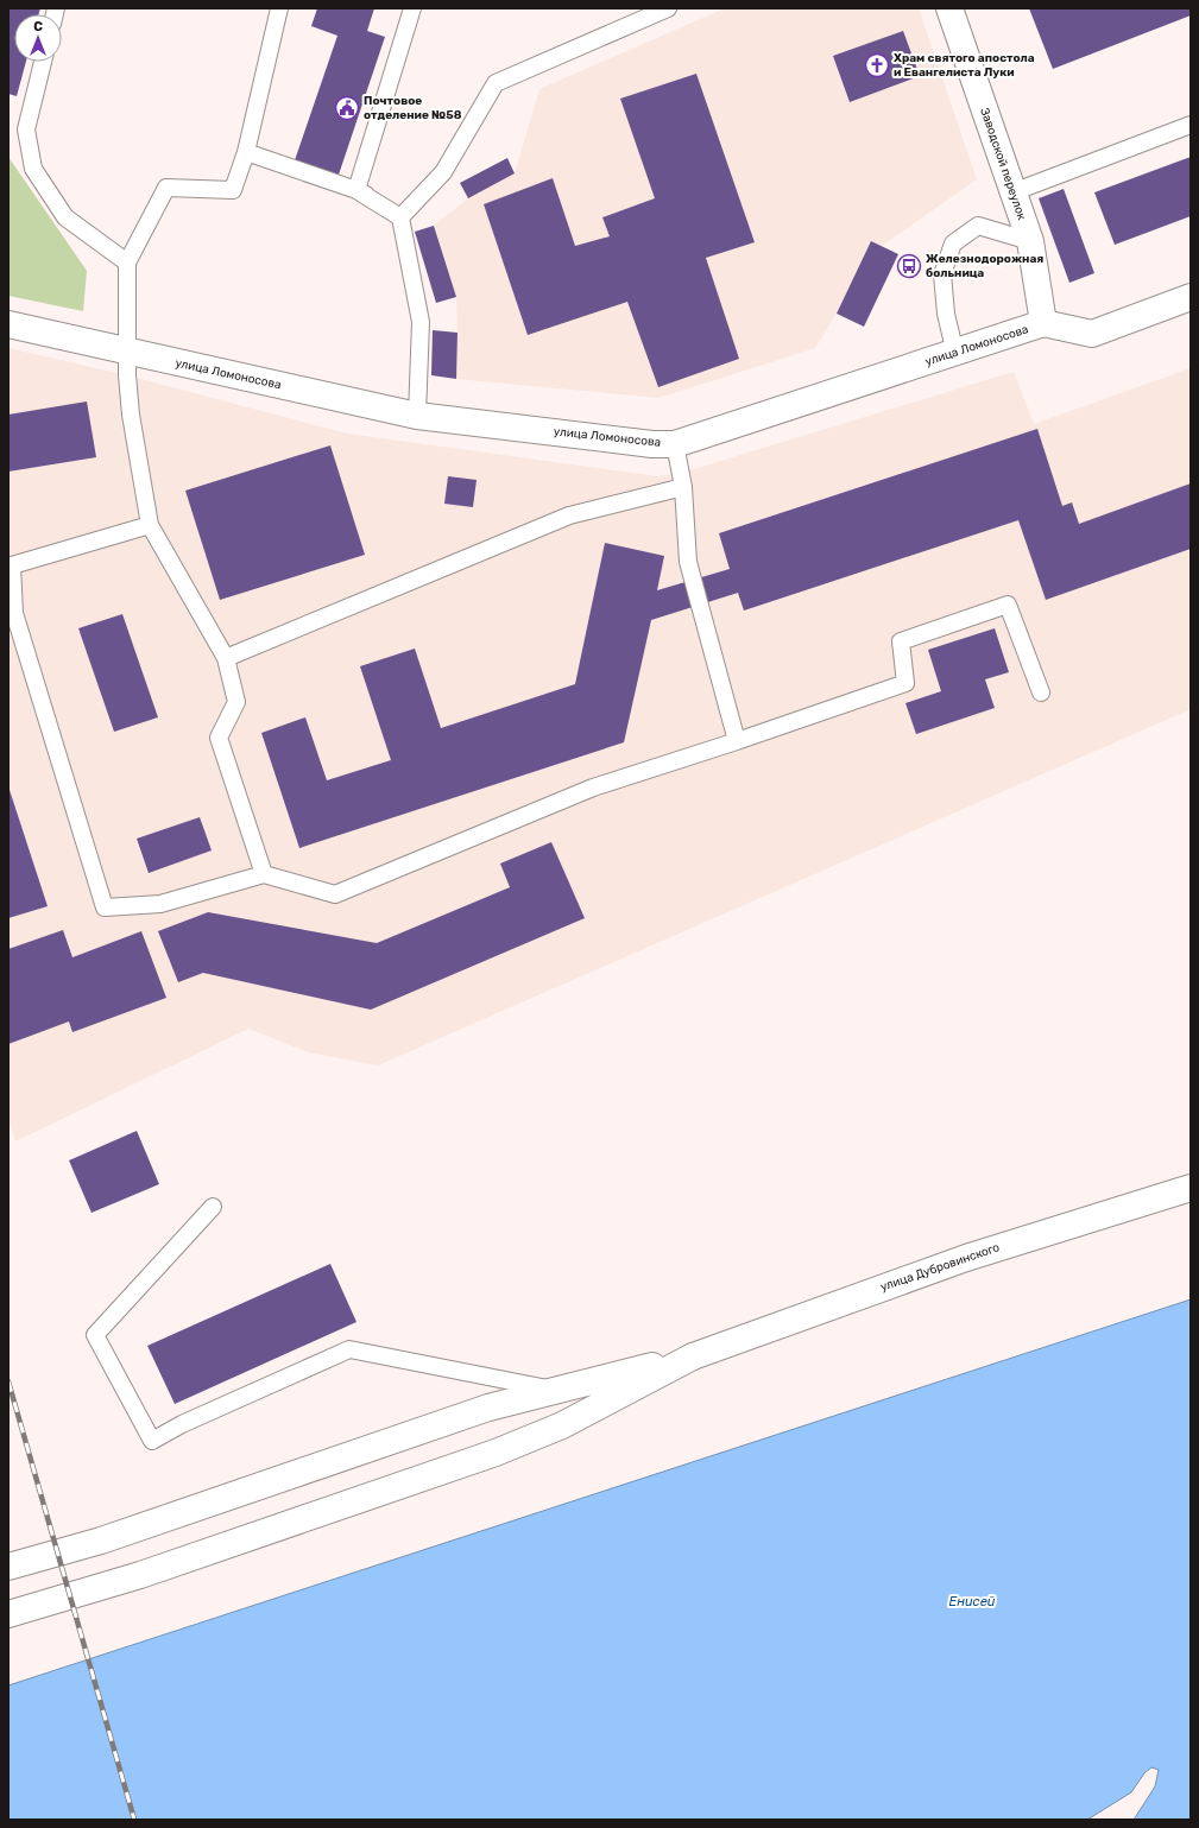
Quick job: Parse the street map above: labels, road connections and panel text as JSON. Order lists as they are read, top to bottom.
{
  "streets": {
    "main road": ["Заводской переулок", "улица Ломоносова", "улица Дубровинского"]
  },
  "crossings": [
    ["Заводской переулок", "улица Ломоносова"]
  ],
  "water": ["Енисей"],
  "places": {
    "church": ["Храм святого апостола и Евангелиста Луки"],
    "public building": ["Почтовое отделение №58"],
    "bus stop": ["Железнодорожная больница"]
  },
  "north": "top"
}
